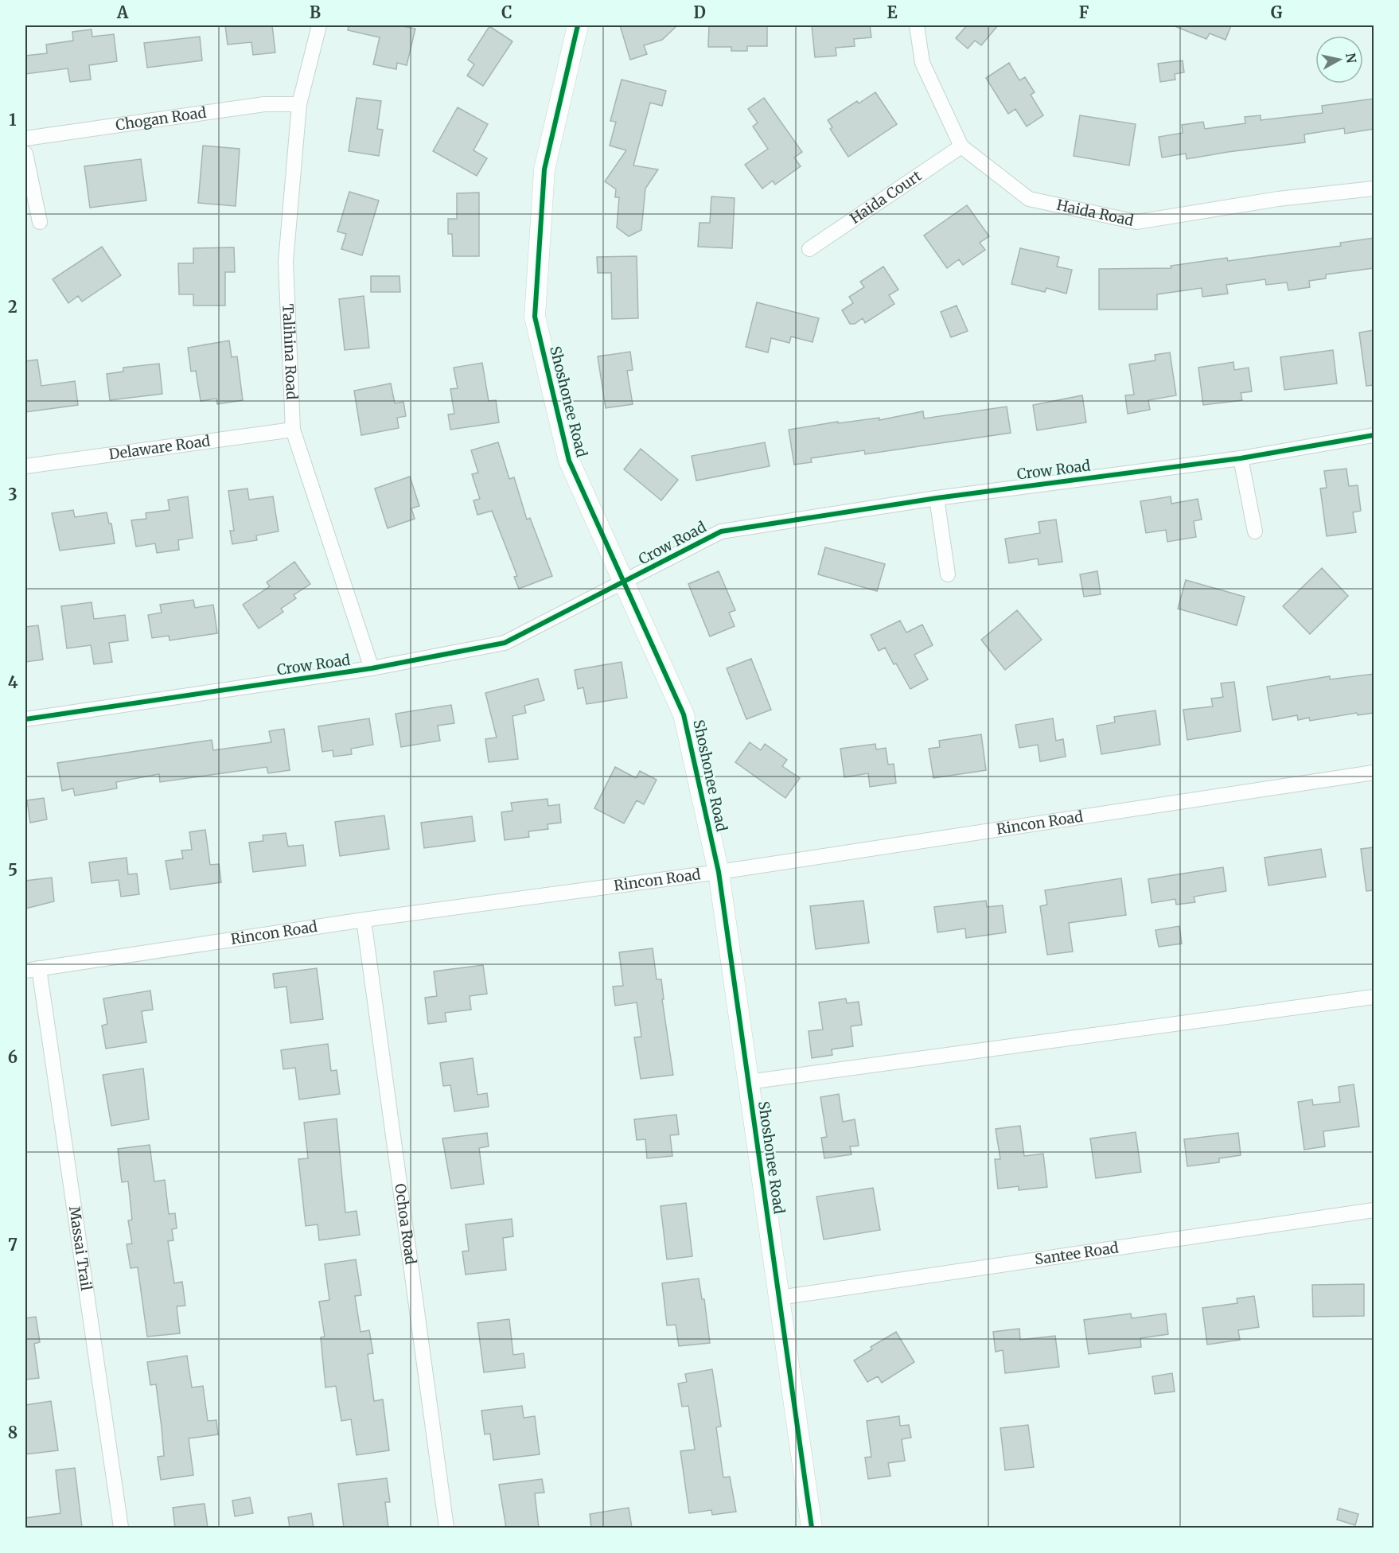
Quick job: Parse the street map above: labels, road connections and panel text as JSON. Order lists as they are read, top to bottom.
{
  "streets": {
    "street": [
      "Chogan Road",
      "Haida Court",
      "Haida Road",
      "Talihina Road",
      "Shoshonee Road",
      "Delaware Road",
      "Crow Road",
      "Rincon Road",
      "Ochoa Road",
      "Massai Trail",
      "Santee Road"
    ]
  },
  "crossings": [
    ["Chogan Road", "Talihina Road"],
    ["Haida Court", "Haida Road"],
    ["Talihina Road", "Delaware Road"],
    ["Talihina Road", "Crow Road"],
    ["Shoshonee Road", "Crow Road"],
    ["Shoshonee Road", "Rincon Road"],
    ["Shoshonee Road", "Santee Road"],
    ["Rincon Road", "Ochoa Road"],
    ["Rincon Road", "Massai Trail"]
  ],
  "north": "right",
  "grid": {
    "columns": [
      "A",
      "B",
      "C",
      "D",
      "E",
      "F",
      "G"
    ],
    "rows": [
      "1",
      "2",
      "3",
      "4",
      "5",
      "6",
      "7",
      "8"
    ]
  }
}
